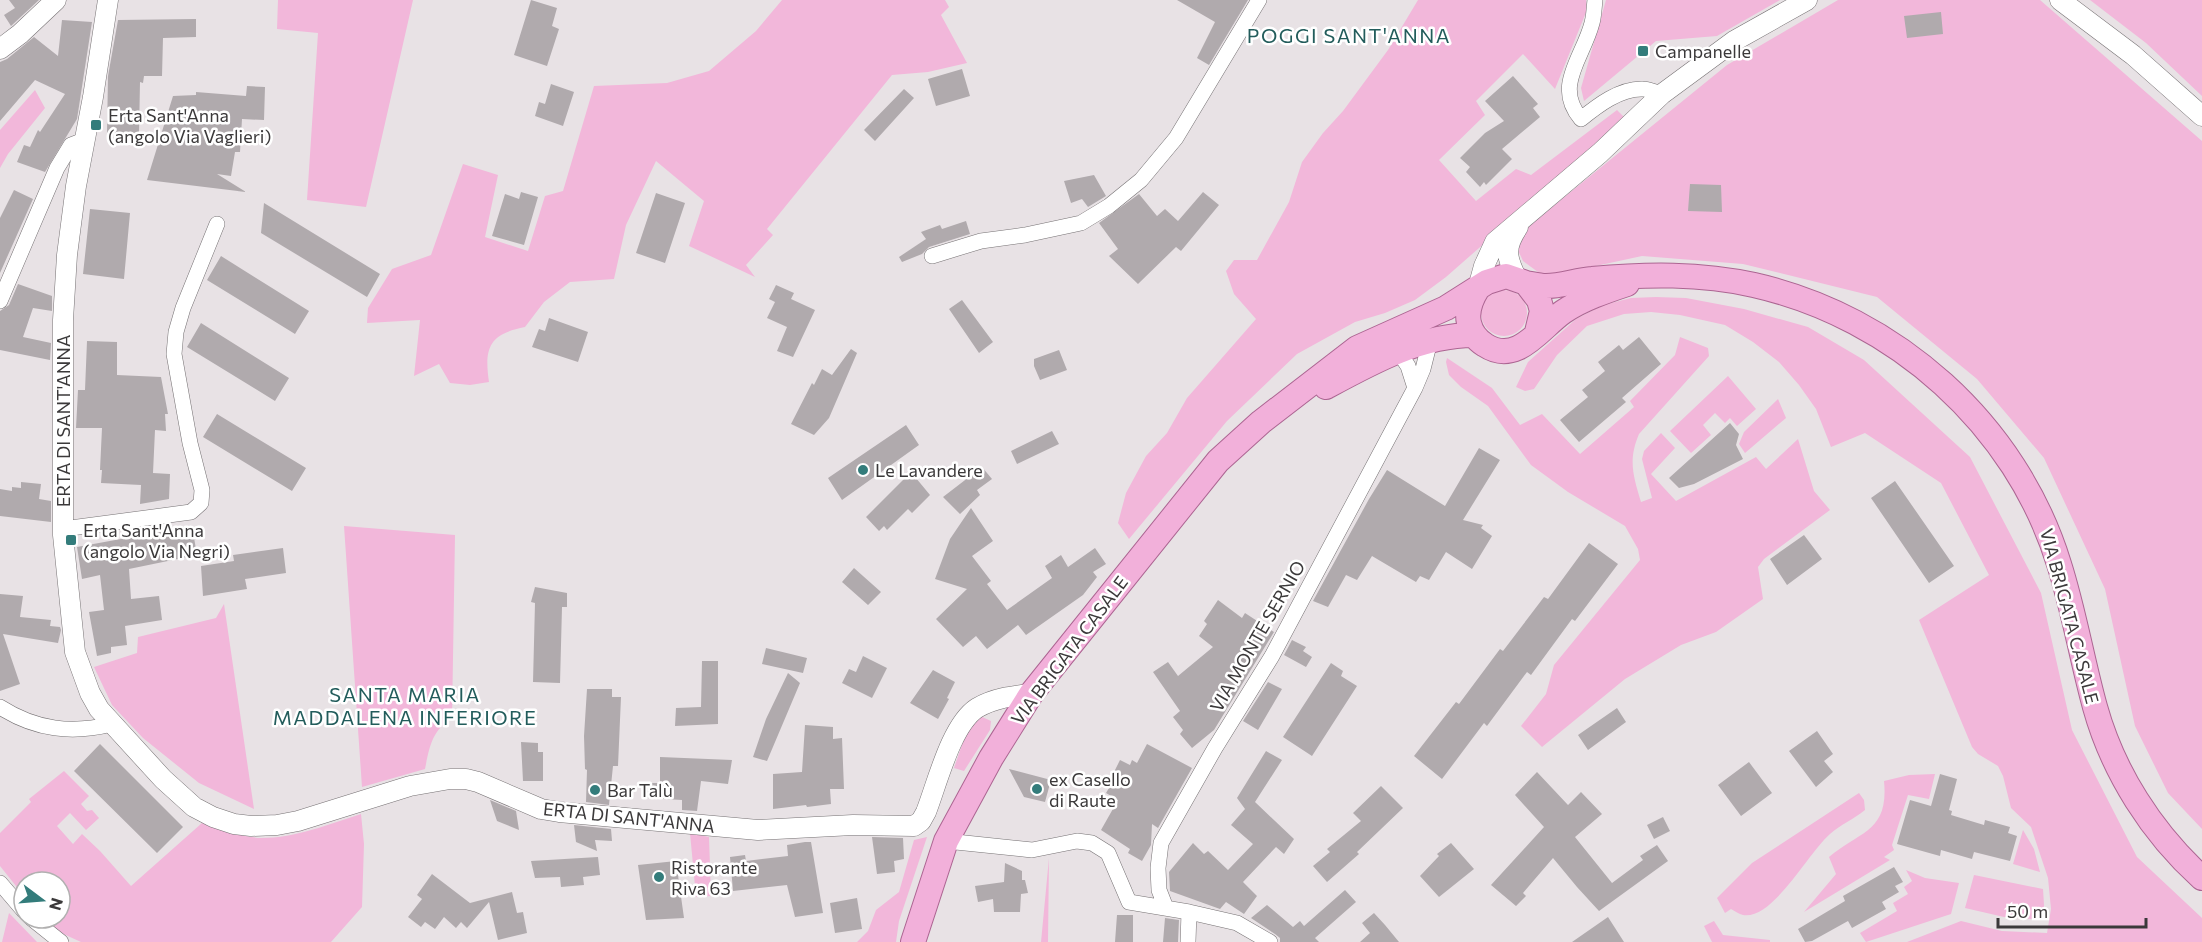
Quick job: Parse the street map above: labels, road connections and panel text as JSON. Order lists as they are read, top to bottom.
{
  "streets": {
    "main road": ["VIA BRIGATA CASALE"],
    "street": ["ERTA DI SANT'ANNA", "VIA MONTE SERNIO"]
  },
  "crossings": [
    ["ERTA DI SANT'ANNA", "VIA BRIGATA CASALE"],
    ["VIA BRIGATA CASALE", "VIA MONTE SERNIO"]
  ],
  "districts": ["POGGI SANT'ANNA", "SANTA MARIA MADDALENA INFERIORE"],
  "places": {
    "transit": ["Campanelle", "Erta Sant'Anna (angolo Via Vaglieri)", "Erta Sant'Anna (angolo Via Negri)"],
    "other": [
      "Le Lavandere",
      "ex Casello di Raute",
      "Bar Talù",
      "Ristorante Riva 63"
    ]
  },
  "scale_bar": "50 m",
  "north": "right"
}
